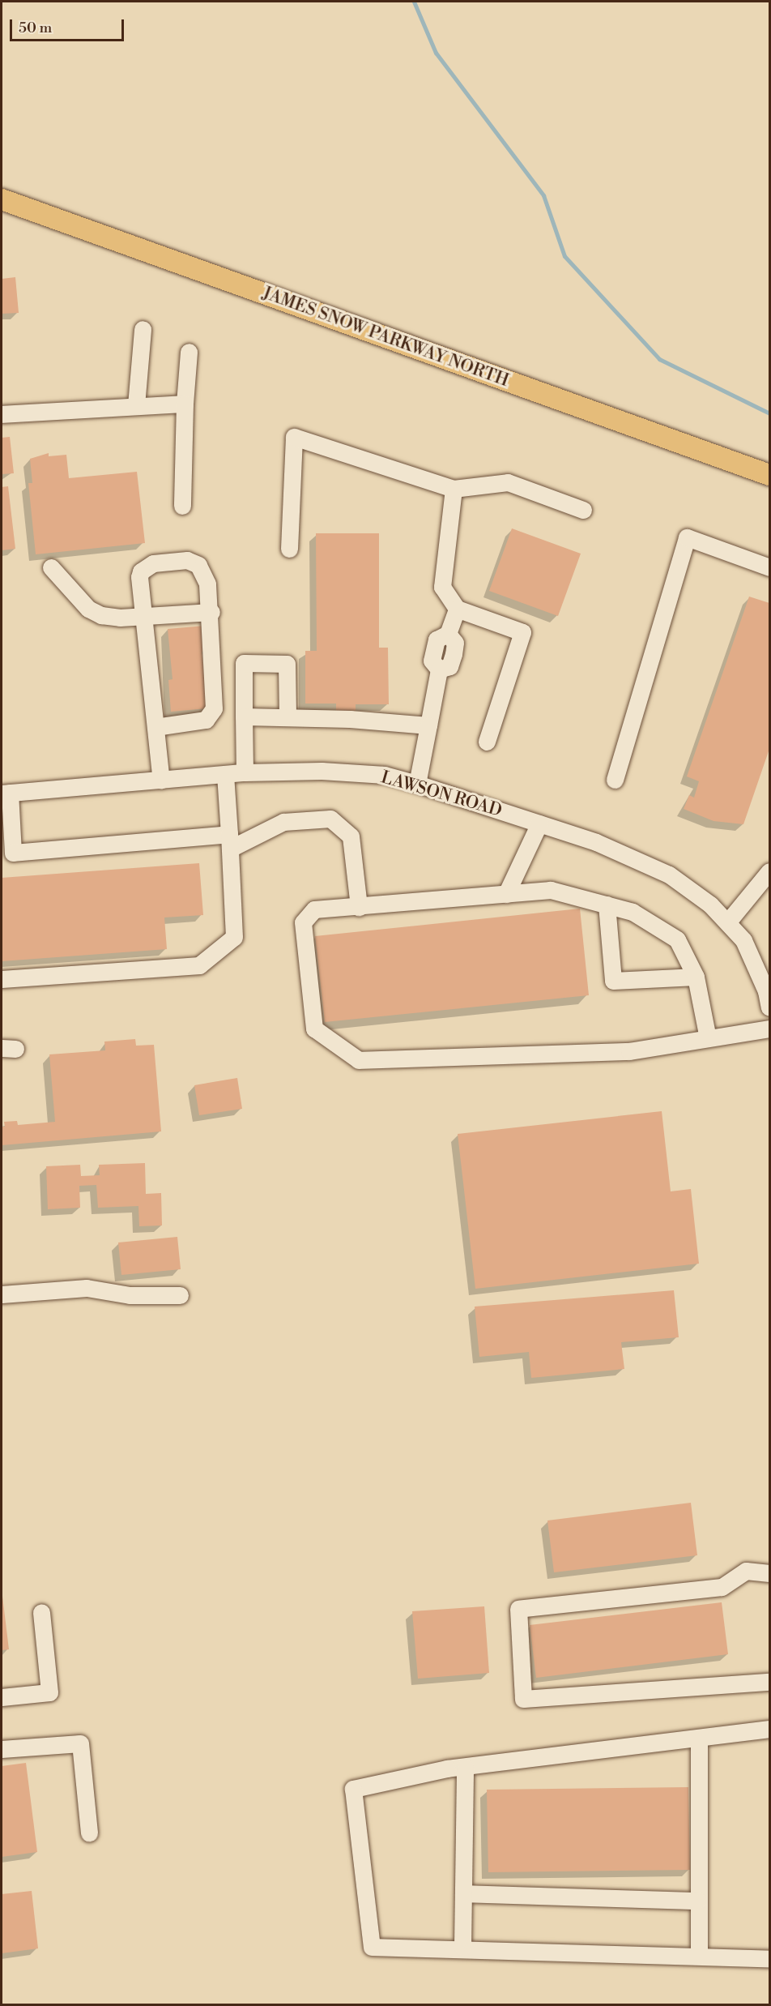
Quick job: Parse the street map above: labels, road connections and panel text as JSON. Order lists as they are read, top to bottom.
{
  "streets": {
    "main road": ["JAMES SNOW PARKWAY NORTH"],
    "street": ["LAWSON ROAD"]
  },
  "scale_bar": "50 m"
}
